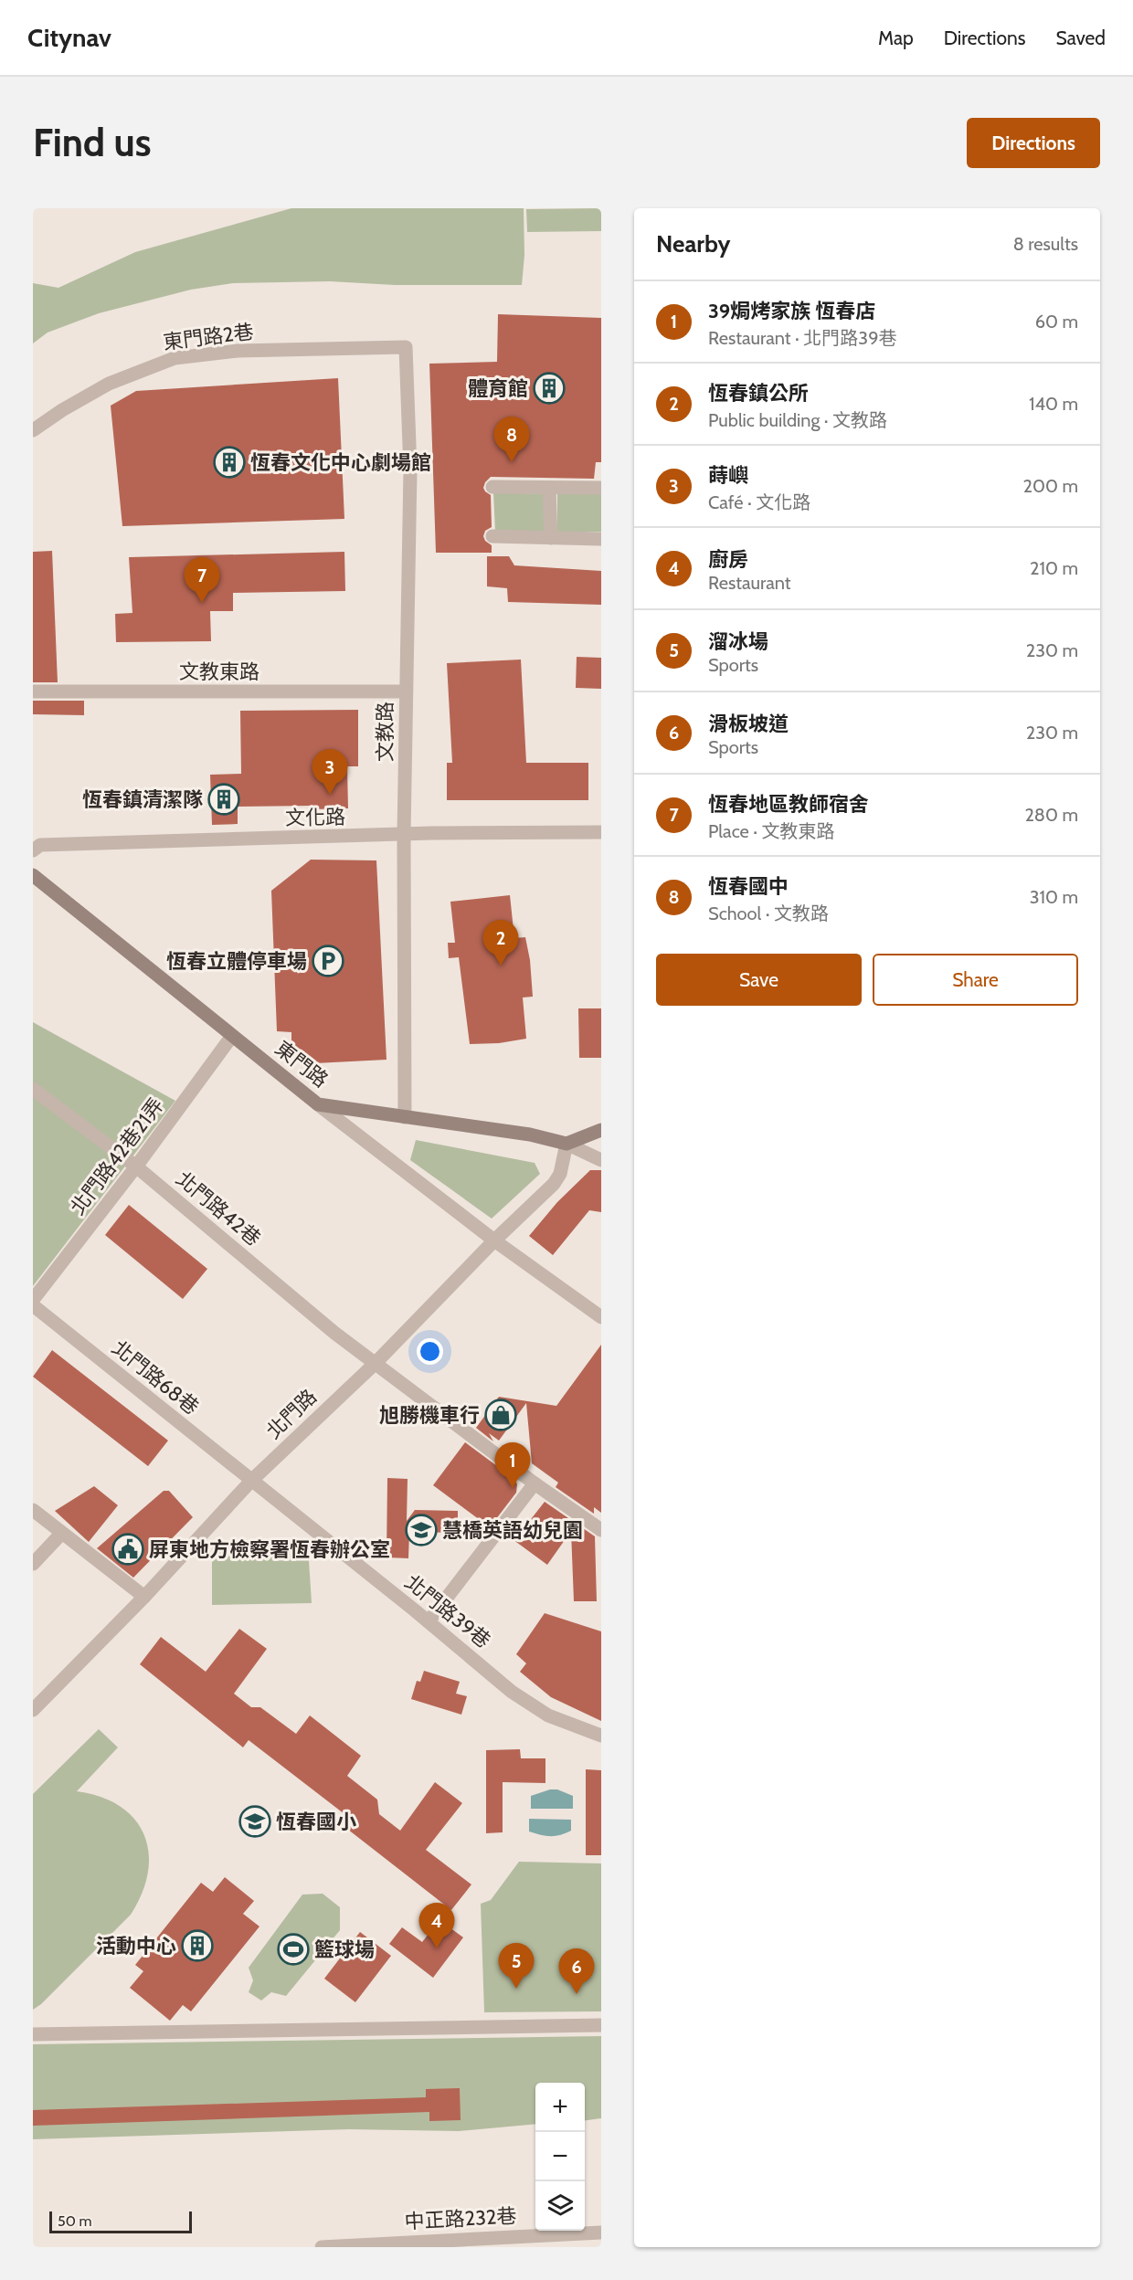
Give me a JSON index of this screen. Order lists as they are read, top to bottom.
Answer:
{
  "streets": {
    "main road": ["東門路"],
    "street": [
      "東門路2巷",
      "文教東路",
      "文教路",
      "文化路",
      "北門路42巷21弄",
      "北門路42巷",
      "北門路68巷",
      "北門路",
      "北門路39巷",
      "中正路232巷"
    ]
  },
  "crossings": [
    ["東門路2巷", "文教路"],
    ["文教東路", "文教路"],
    ["文教路", "文化路"],
    ["文教路", "東門路"],
    ["東門路", "北門路42巷21弄"],
    ["東門路", "北門路"],
    ["北門路42巷21弄", "北門路42巷"],
    ["北門路42巷", "北門路"],
    ["北門路68巷", "北門路"],
    ["北門路68巷", "北門路39巷"],
    ["北門路", "北門路39巷"]
  ],
  "places": {
    "building": [
      "體育館",
      "恆春文化中心劇場館",
      "恆春鎮清潔隊",
      "活動中心"
    ],
    "parking": ["恆春立體停車場"],
    "shop": ["旭勝機車行"],
    "school or university": ["慧橋英語幼兒園", "恆春國小"],
    "public building": ["屏東地方檢察署恆春辦公室"],
    "sports": ["籃球場"]
  },
  "scale_bar": "50 m",
  "page": {
    "header": "Citynav",
    "nav": ["Map", "Directions", "Saved"],
    "buttons": [
      "Directions",
      ["Save", "Share"]
    ],
    "title": "Find us",
    "heading": ["Nearby", "8 results"],
    "list": [
      {
        "mark": "1",
        "name": "39焗烤家族 恆春店",
        "note": "Restaurant · 北門路39巷",
        "value": "60 m"
      },
      {
        "mark": "2",
        "name": "恆春鎮公所",
        "note": "Public building · 文教路",
        "value": "140 m"
      },
      {
        "mark": "3",
        "name": "蒔嶼",
        "note": "Café · 文化路",
        "value": "200 m"
      },
      {
        "mark": "4",
        "name": "廚房",
        "note": "Restaurant",
        "value": "210 m"
      },
      {
        "mark": "5",
        "name": "溜冰場",
        "note": "Sports",
        "value": "230 m"
      },
      {
        "mark": "6",
        "name": "滑板坡道",
        "note": "Sports",
        "value": "230 m"
      },
      {
        "mark": "7",
        "name": "恆春地區教師宿舍",
        "note": "Place · 文教東路",
        "value": "280 m"
      },
      {
        "mark": "8",
        "name": "恆春國中",
        "note": "School · 文教路",
        "value": "310 m"
      }
    ],
    "pins": [
      "8",
      "7",
      "3",
      "2",
      "1",
      "4",
      "5",
      "6"
    ],
    "map_buttons": ["+", "−"],
    "scale": "50 m"
  }
}
